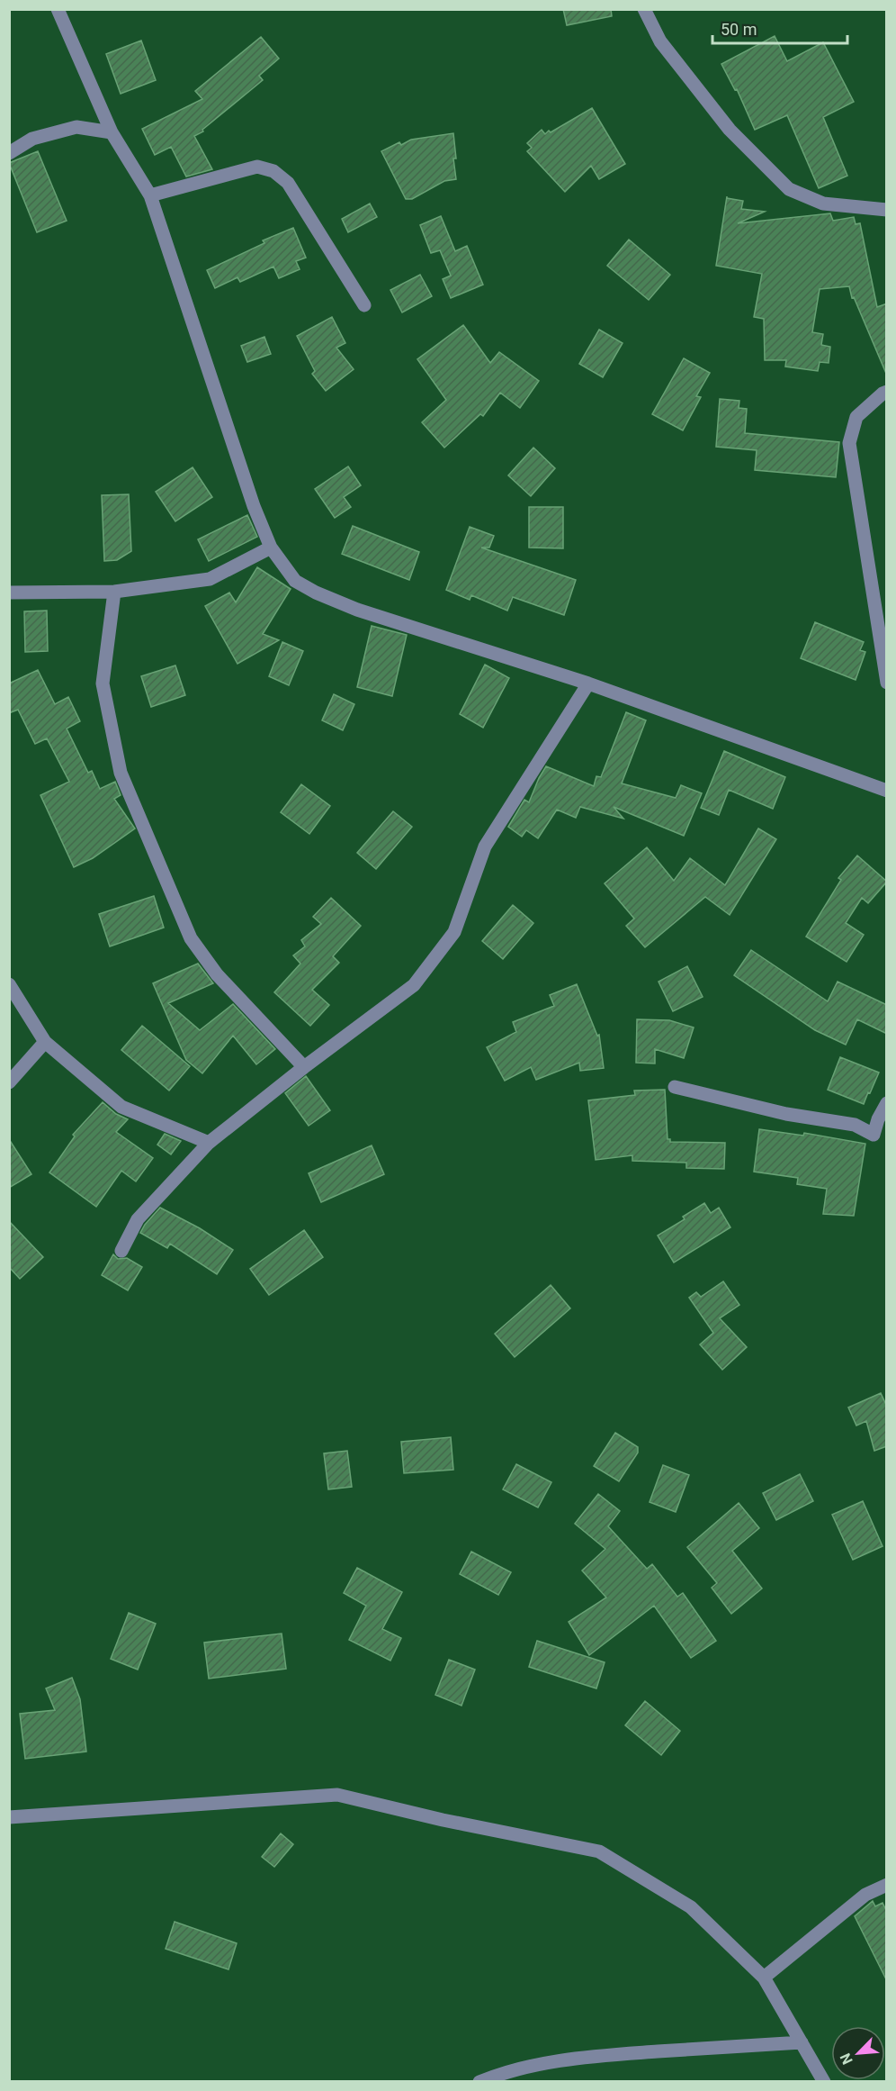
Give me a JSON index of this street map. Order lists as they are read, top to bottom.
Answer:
{
  "scale_bar": "50 m",
  "north": "bottom left"
}
